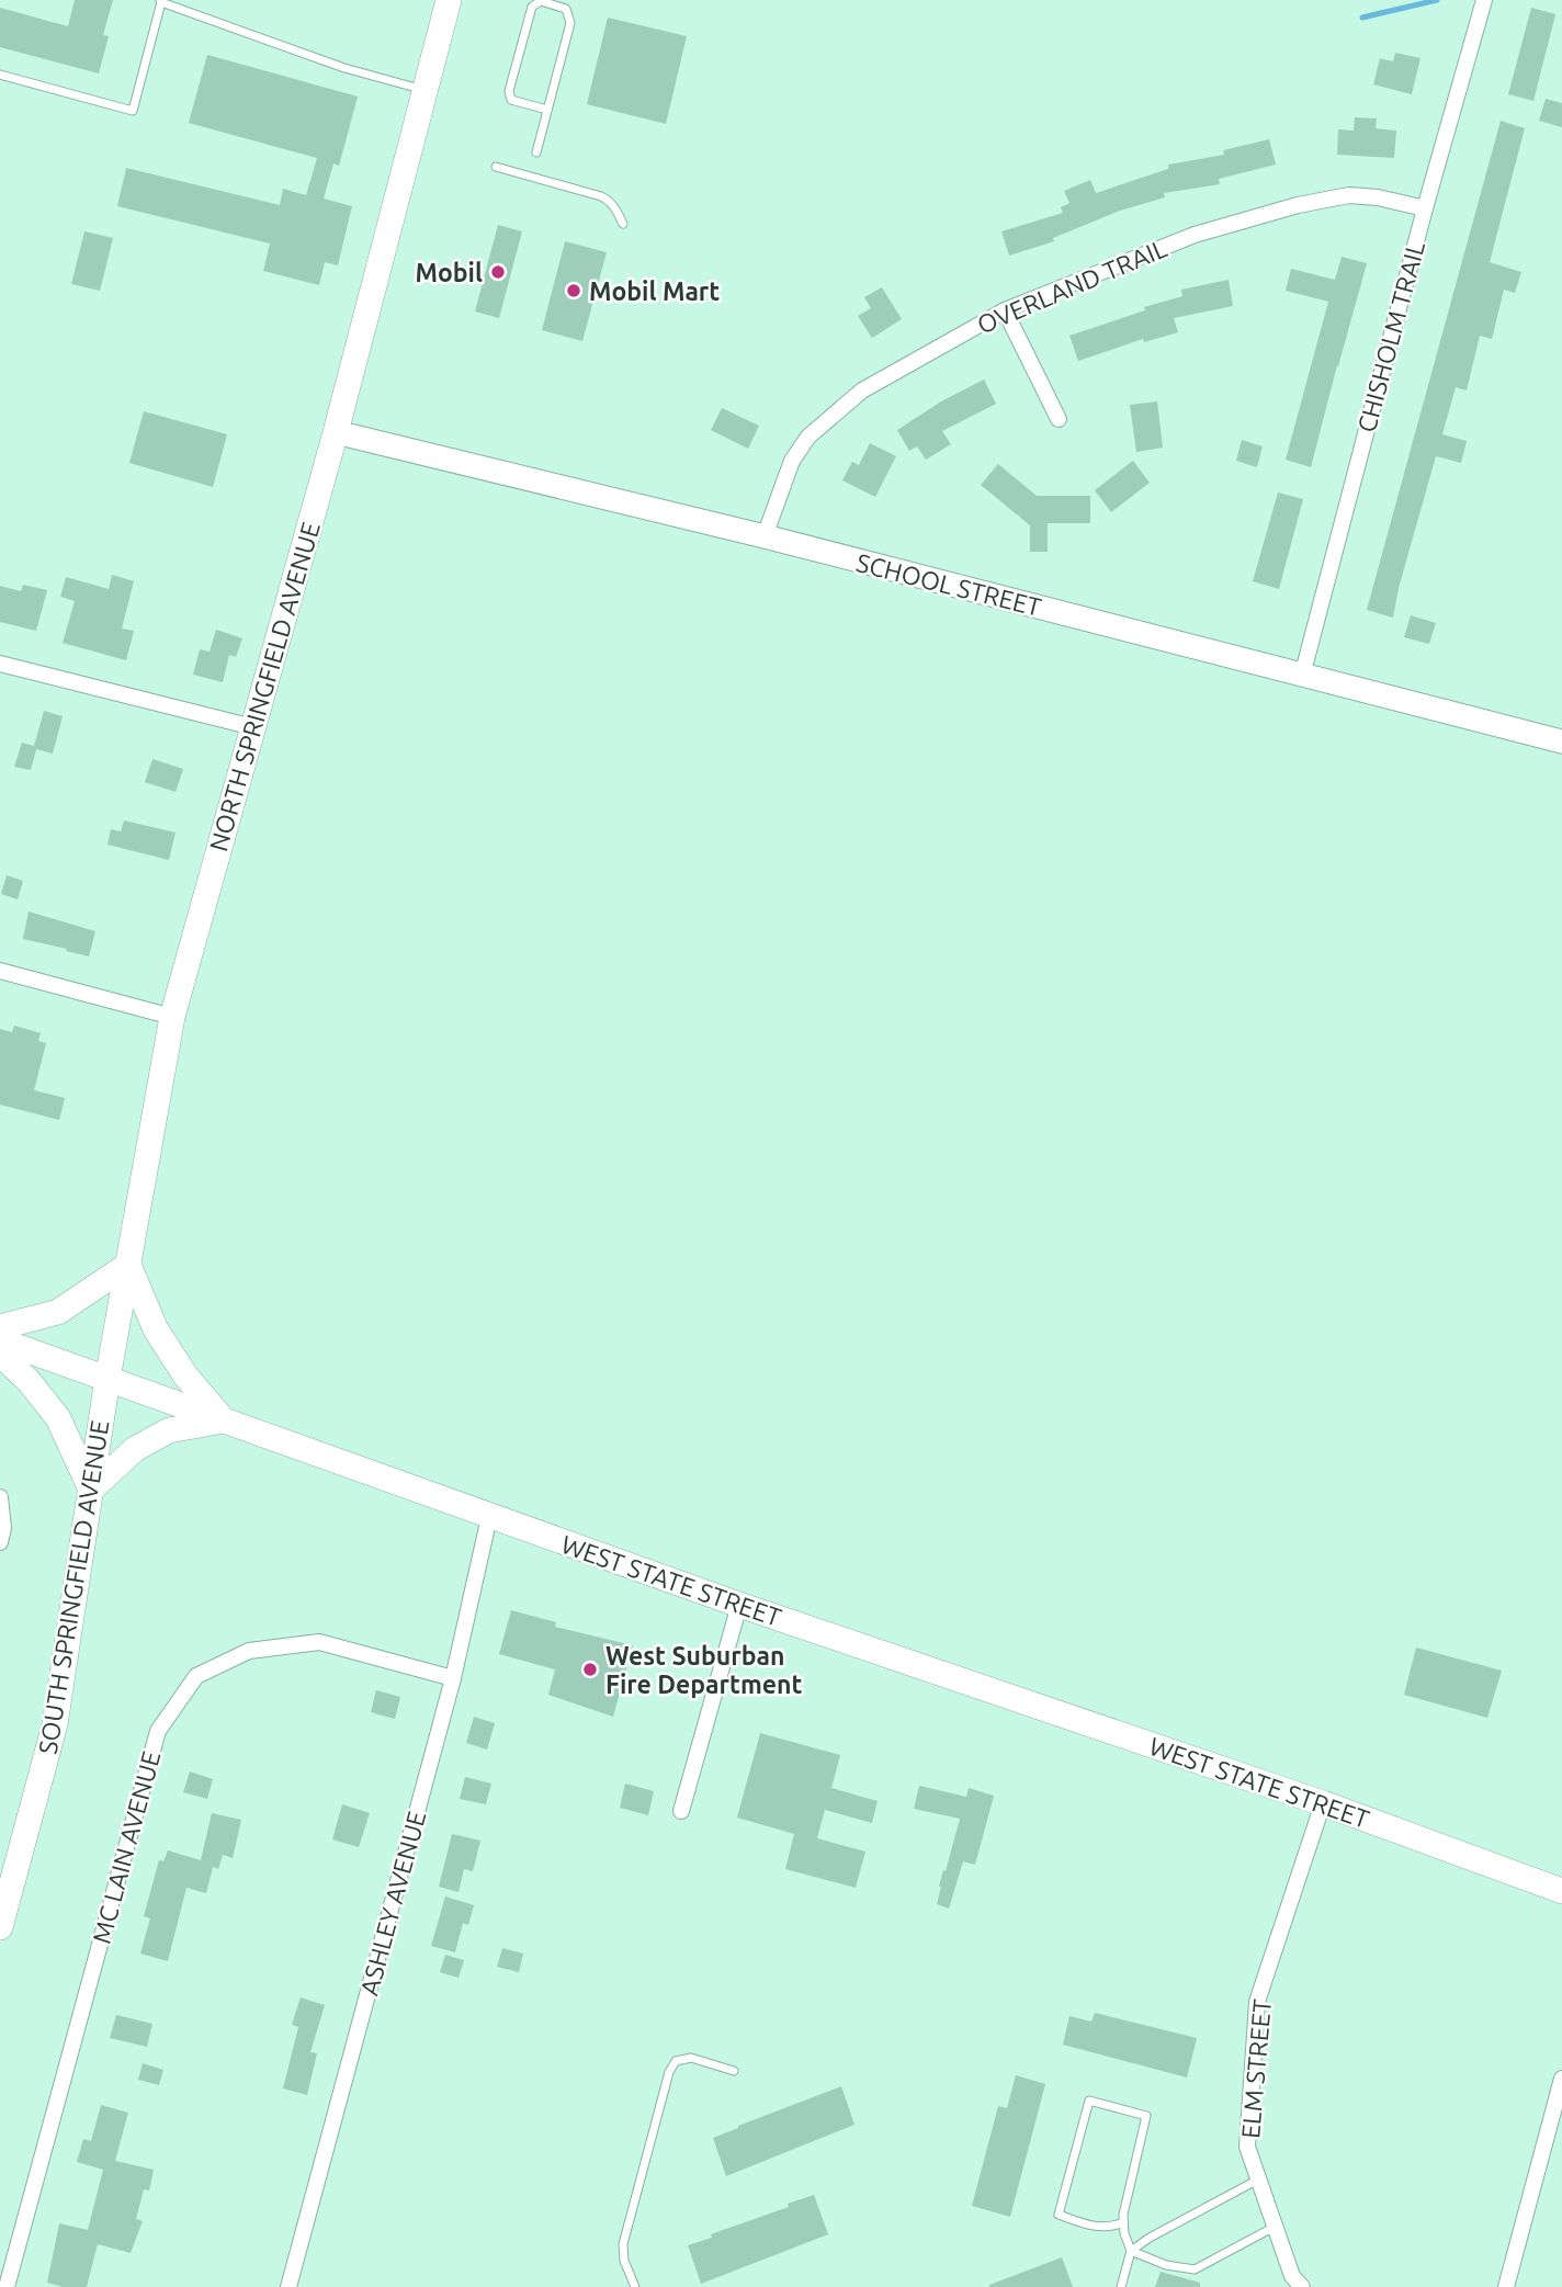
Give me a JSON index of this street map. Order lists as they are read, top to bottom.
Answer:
{
  "streets": {
    "main road": [
      "SCHOOL STREET",
      "NORTH SPRINGFIELD AVENUE",
      "WEST STATE STREET",
      "SOUTH SPRINGFIELD AVENUE"
    ],
    "street": [
      "OVERLAND TRAIL",
      "CHISHOLM TRAIL",
      "MC LAIN AVENUE",
      "ASHLEY AVENUE",
      "ELM STREET"
    ]
  },
  "crossings": [
    ["OVERLAND TRAIL", "CHISHOLM TRAIL"],
    ["OVERLAND TRAIL", "SCHOOL STREET"],
    ["CHISHOLM TRAIL", "SCHOOL STREET"],
    ["SCHOOL STREET", "NORTH SPRINGFIELD AVENUE"],
    ["NORTH SPRINGFIELD AVENUE", "WEST STATE STREET"],
    ["NORTH SPRINGFIELD AVENUE", "SOUTH SPRINGFIELD AVENUE"],
    ["WEST STATE STREET", "SOUTH SPRINGFIELD AVENUE"],
    ["WEST STATE STREET", "ASHLEY AVENUE"],
    ["WEST STATE STREET", "ELM STREET"],
    ["MC LAIN AVENUE", "ASHLEY AVENUE"]
  ],
  "places": ["Mobil", "Mobil Mart", "West Suburban Fire Department"]
}
